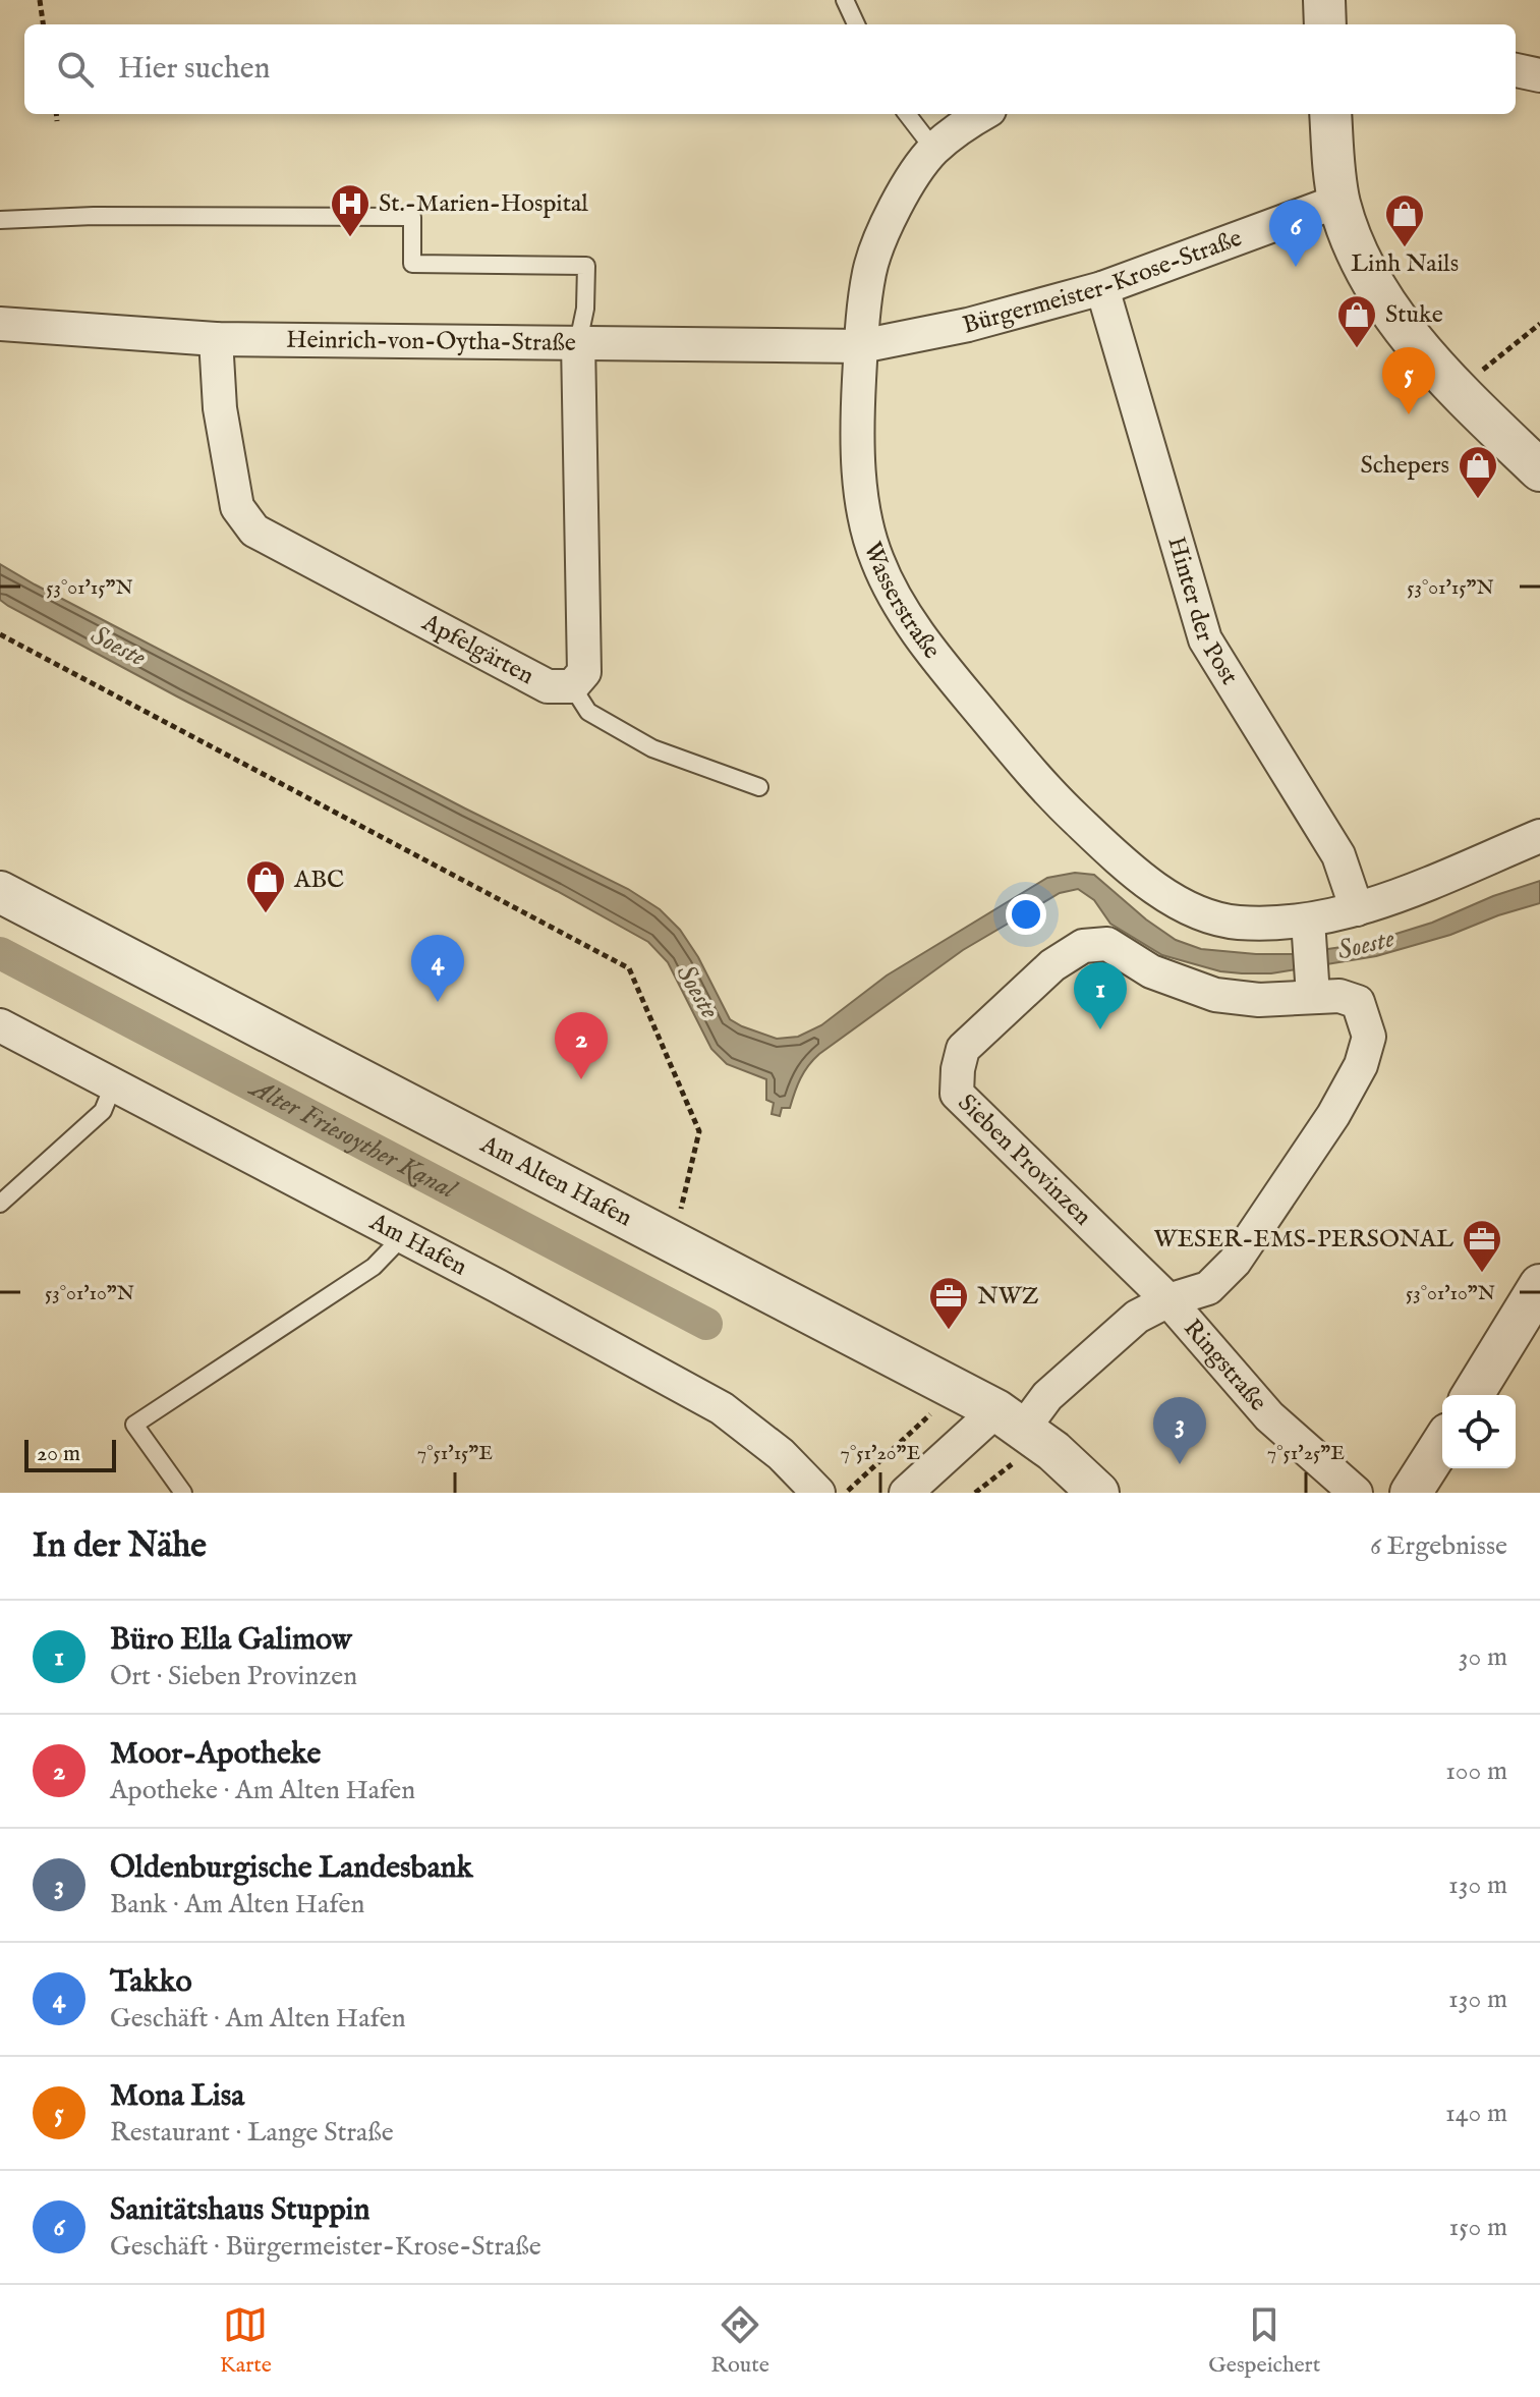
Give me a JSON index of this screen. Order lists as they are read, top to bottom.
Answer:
{
  "streets": {
    "street": [
      "Bürgermeister-Krose-Straße",
      "Heinrich-von-Oytha-Straße",
      "Wasserstraße",
      "Hinter der Post",
      "Apfelgärten",
      "Sieben Provinzen",
      "Am Alten Hafen",
      "Am Hafen",
      "Ringstraße"
    ]
  },
  "crossings": [
    ["Bürgermeister-Krose-Straße", "Heinrich-von-Oytha-Straße"],
    ["Bürgermeister-Krose-Straße", "Wasserstraße"],
    ["Bürgermeister-Krose-Straße", "Hinter der Post"],
    ["Heinrich-von-Oytha-Straße", "Wasserstraße"],
    ["Heinrich-von-Oytha-Straße", "Apfelgärten"],
    ["Wasserstraße", "Hinter der Post"],
    ["Sieben Provinzen", "Am Alten Hafen"],
    ["Sieben Provinzen", "Ringstraße"]
  ],
  "water": ["Soeste", "Alter Friesoyther Kanal"],
  "places": {
    "hospital": ["St.-Marien-Hospital"],
    "shop": [
      "Linh Nails",
      "Stuke",
      "Schepers",
      "ABC"
    ],
    "office": ["WESER-EMS-PERSONAL", "NWZ"]
  },
  "scale_bar": "20 m",
  "page": {
    "search": "Hier suchen",
    "pins": [
      "6",
      "5",
      "4",
      "1",
      "2",
      "3"
    ],
    "scale": "20 m",
    "heading": ["In der Nähe", "6 Ergebnisse"],
    "list": [
      {
        "mark": "1",
        "name": "Büro Ella Galimow",
        "note": "Ort · Sieben Provinzen",
        "value": "30 m"
      },
      {
        "mark": "2",
        "name": "Moor-Apotheke",
        "note": "Apotheke · Am Alten Hafen",
        "value": "100 m"
      },
      {
        "mark": "3",
        "name": "Oldenburgische Landesbank",
        "note": "Bank · Am Alten Hafen",
        "value": "130 m"
      },
      {
        "mark": "4",
        "name": "Takko",
        "note": "Geschäft · Am Alten Hafen",
        "value": "130 m"
      },
      {
        "mark": "5",
        "name": "Mona Lisa",
        "note": "Restaurant · Lange Straße",
        "value": "140 m"
      },
      {
        "mark": "6",
        "name": "Sanitätshaus Stuppin",
        "note": "Geschäft · Bürgermeister-Krose-Straße",
        "value": "150 m"
      }
    ],
    "nav": ["Karte", "Route", "Gespeichert"]
  },
  "coordinates": [
    "53°01'15\"N",
    "53°01'10\"N",
    "7°51'15\"E",
    "7°51'20\"E",
    "7°51'25\"E"
  ]
}
